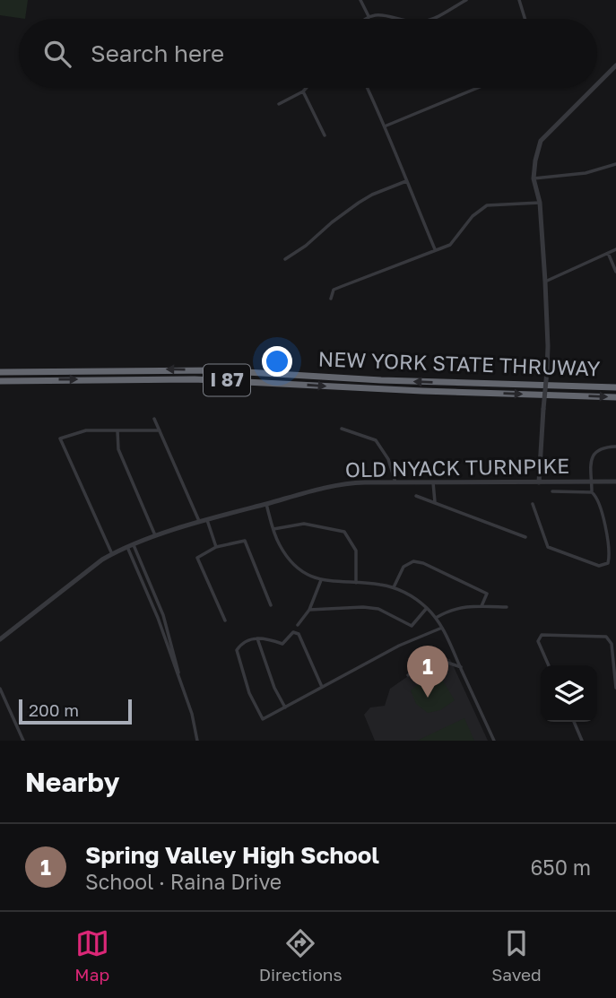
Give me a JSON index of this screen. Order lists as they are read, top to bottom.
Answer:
{
  "streets": {
    "highway": ["NEW YORK STATE THRUWAY", "I 87"],
    "street": ["OLD NYACK TURNPIKE"]
  },
  "scale_bar": "200 m",
  "page": {
    "search": "Search here",
    "pins": "1",
    "scale": "200 m",
    "heading": "Nearby",
    "list": [
      {
        "mark": "1",
        "name": "Spring Valley High School",
        "note": "School · Raina Drive",
        "value": "650 m"
      }
    ],
    "nav": ["Map", "Directions", "Saved"]
  }
}
